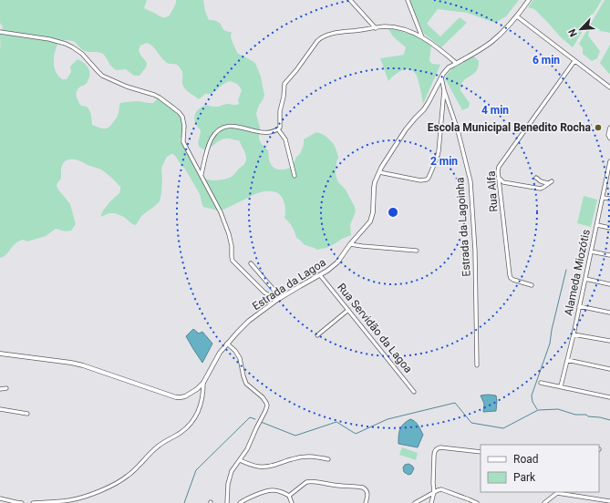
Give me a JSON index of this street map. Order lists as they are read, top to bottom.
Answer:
{
  "streets": {
    "street": [
      "Rua Alfa",
      "Estrada da Lagoinha",
      "Alameda Miozótis",
      "Estrada da Lagoa",
      "Rua Servidão da Lagoa"
    ]
  },
  "crossings": [
    ["Estrada da Lagoa", "Rua Servidão da Lagoa"]
  ],
  "places": ["Escola Municipal Benedito Rocha"],
  "legend": ["Road", "Park"],
  "north": "bottom left",
  "rings": ["6 min", "4 min", "2 min"]
}
